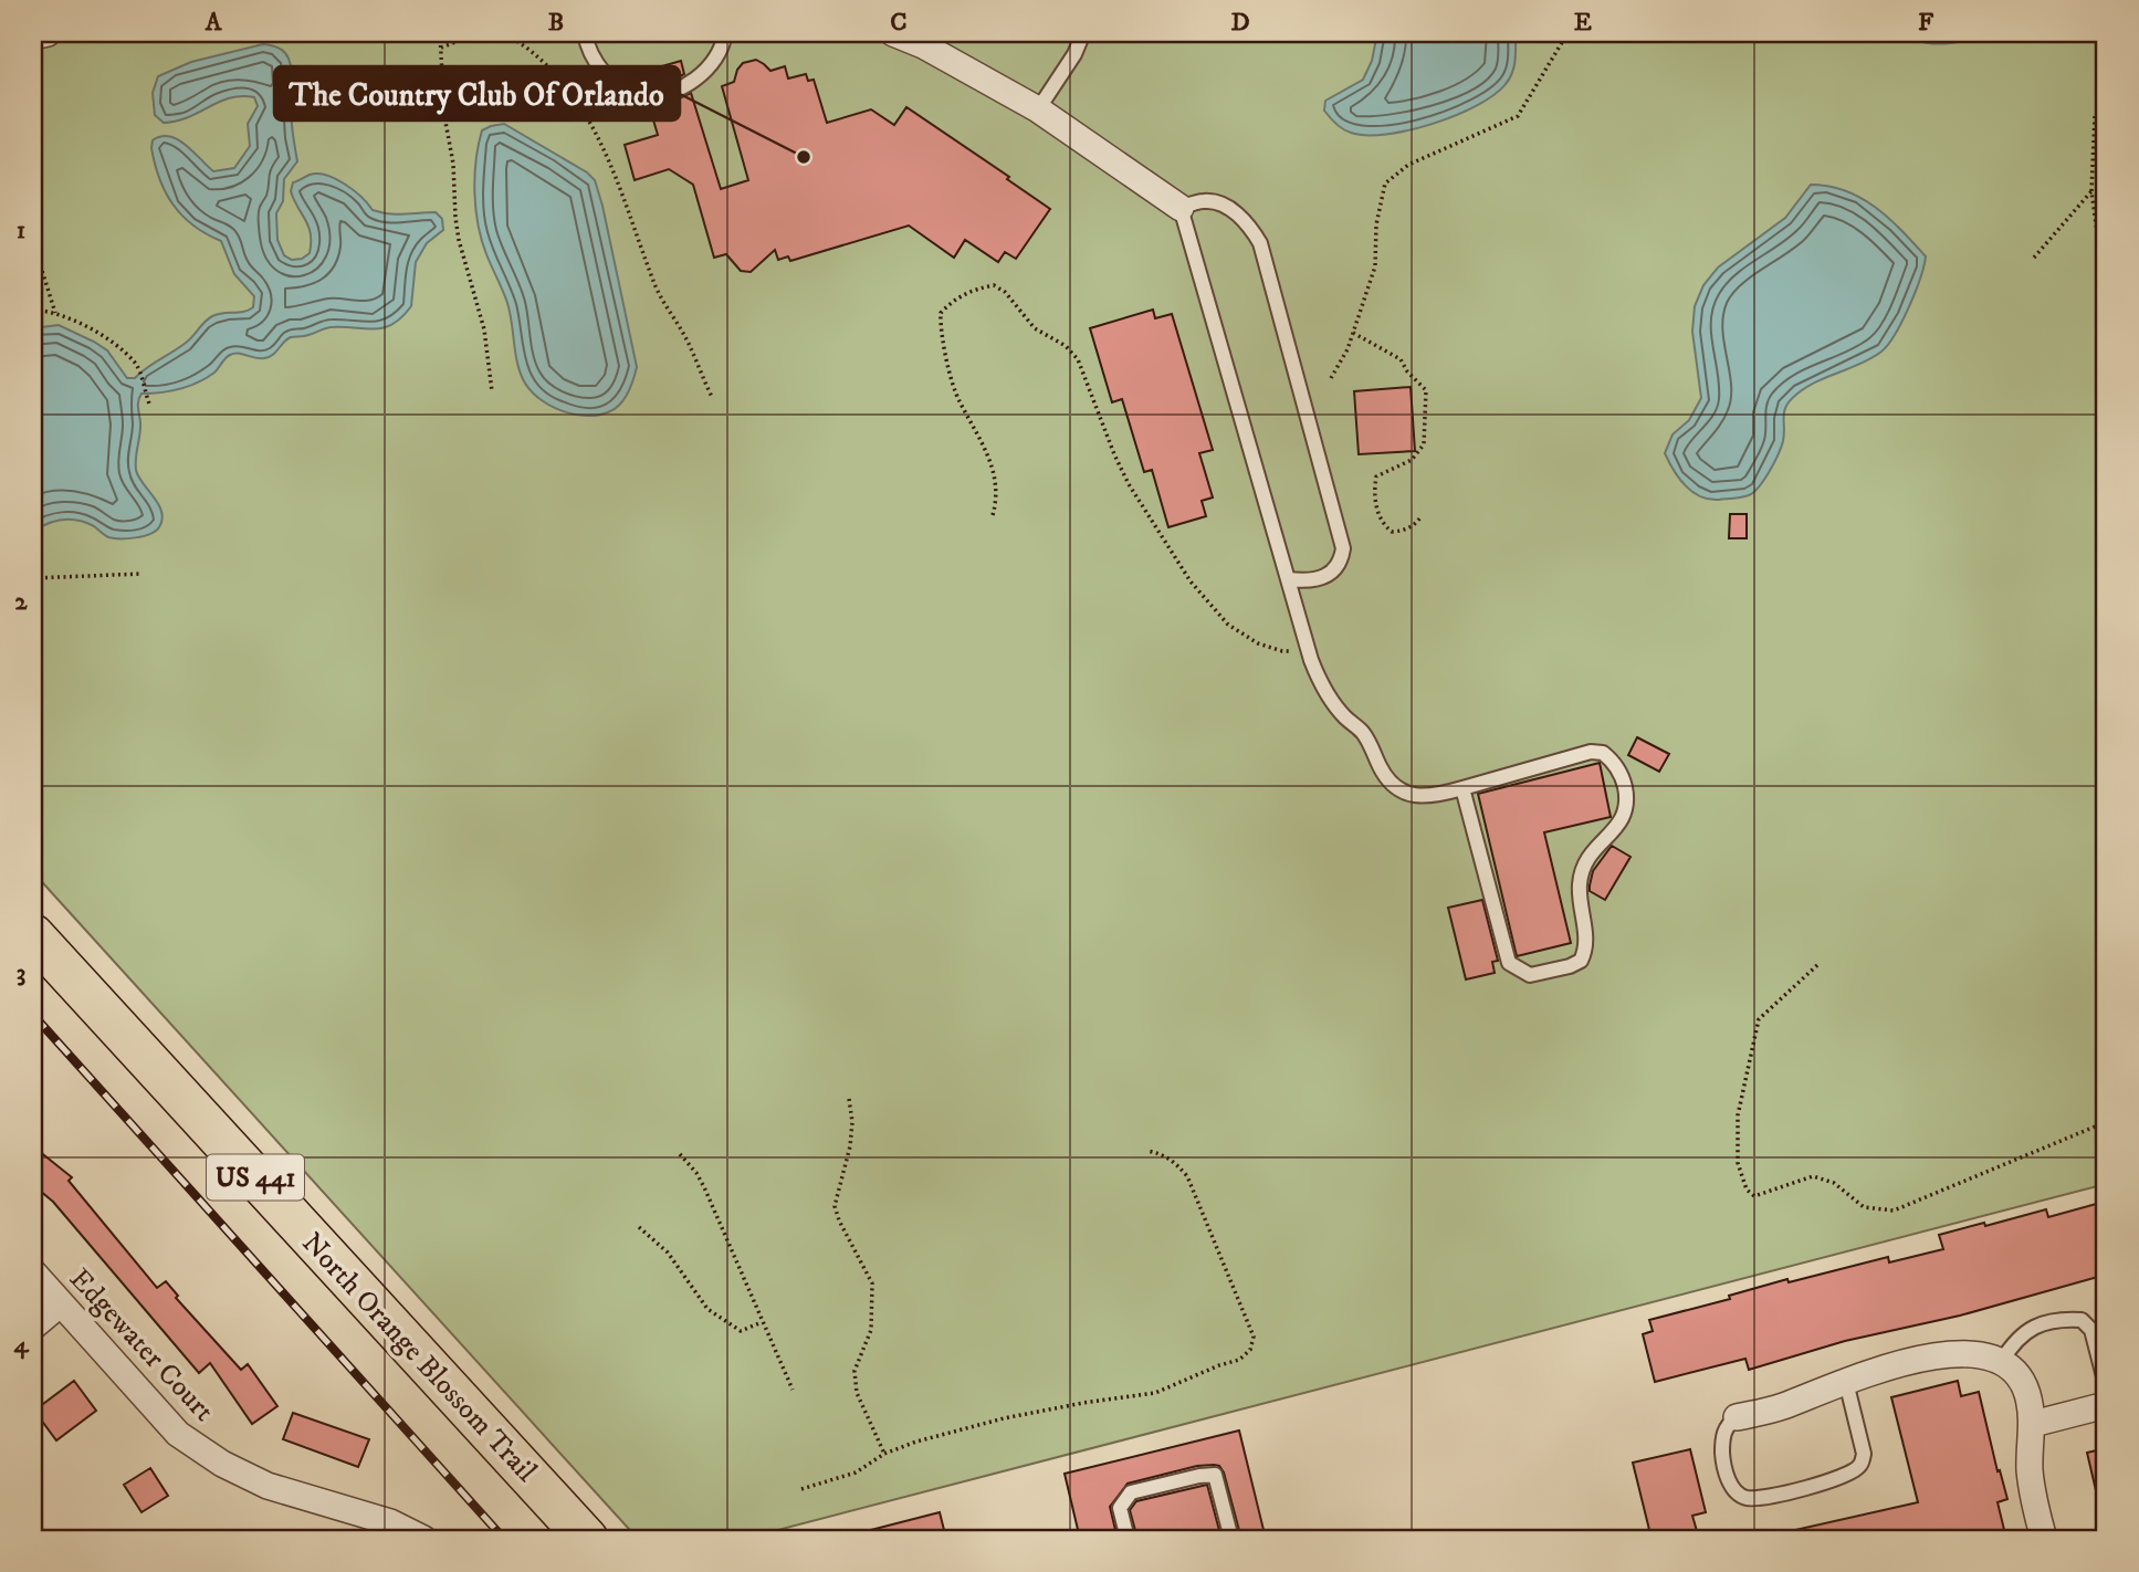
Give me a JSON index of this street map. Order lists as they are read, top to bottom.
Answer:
{
  "streets": {
    "main road": ["US 441", "North Orange Blossom Trail"],
    "street": ["Edgewater Court"]
  },
  "places": ["The Country Club Of Orlando"],
  "grid": {
    "columns": [
      "A",
      "B",
      "C",
      "D",
      "E",
      "F"
    ],
    "rows": [
      "1",
      "2",
      "3",
      "4"
    ]
  }
}
